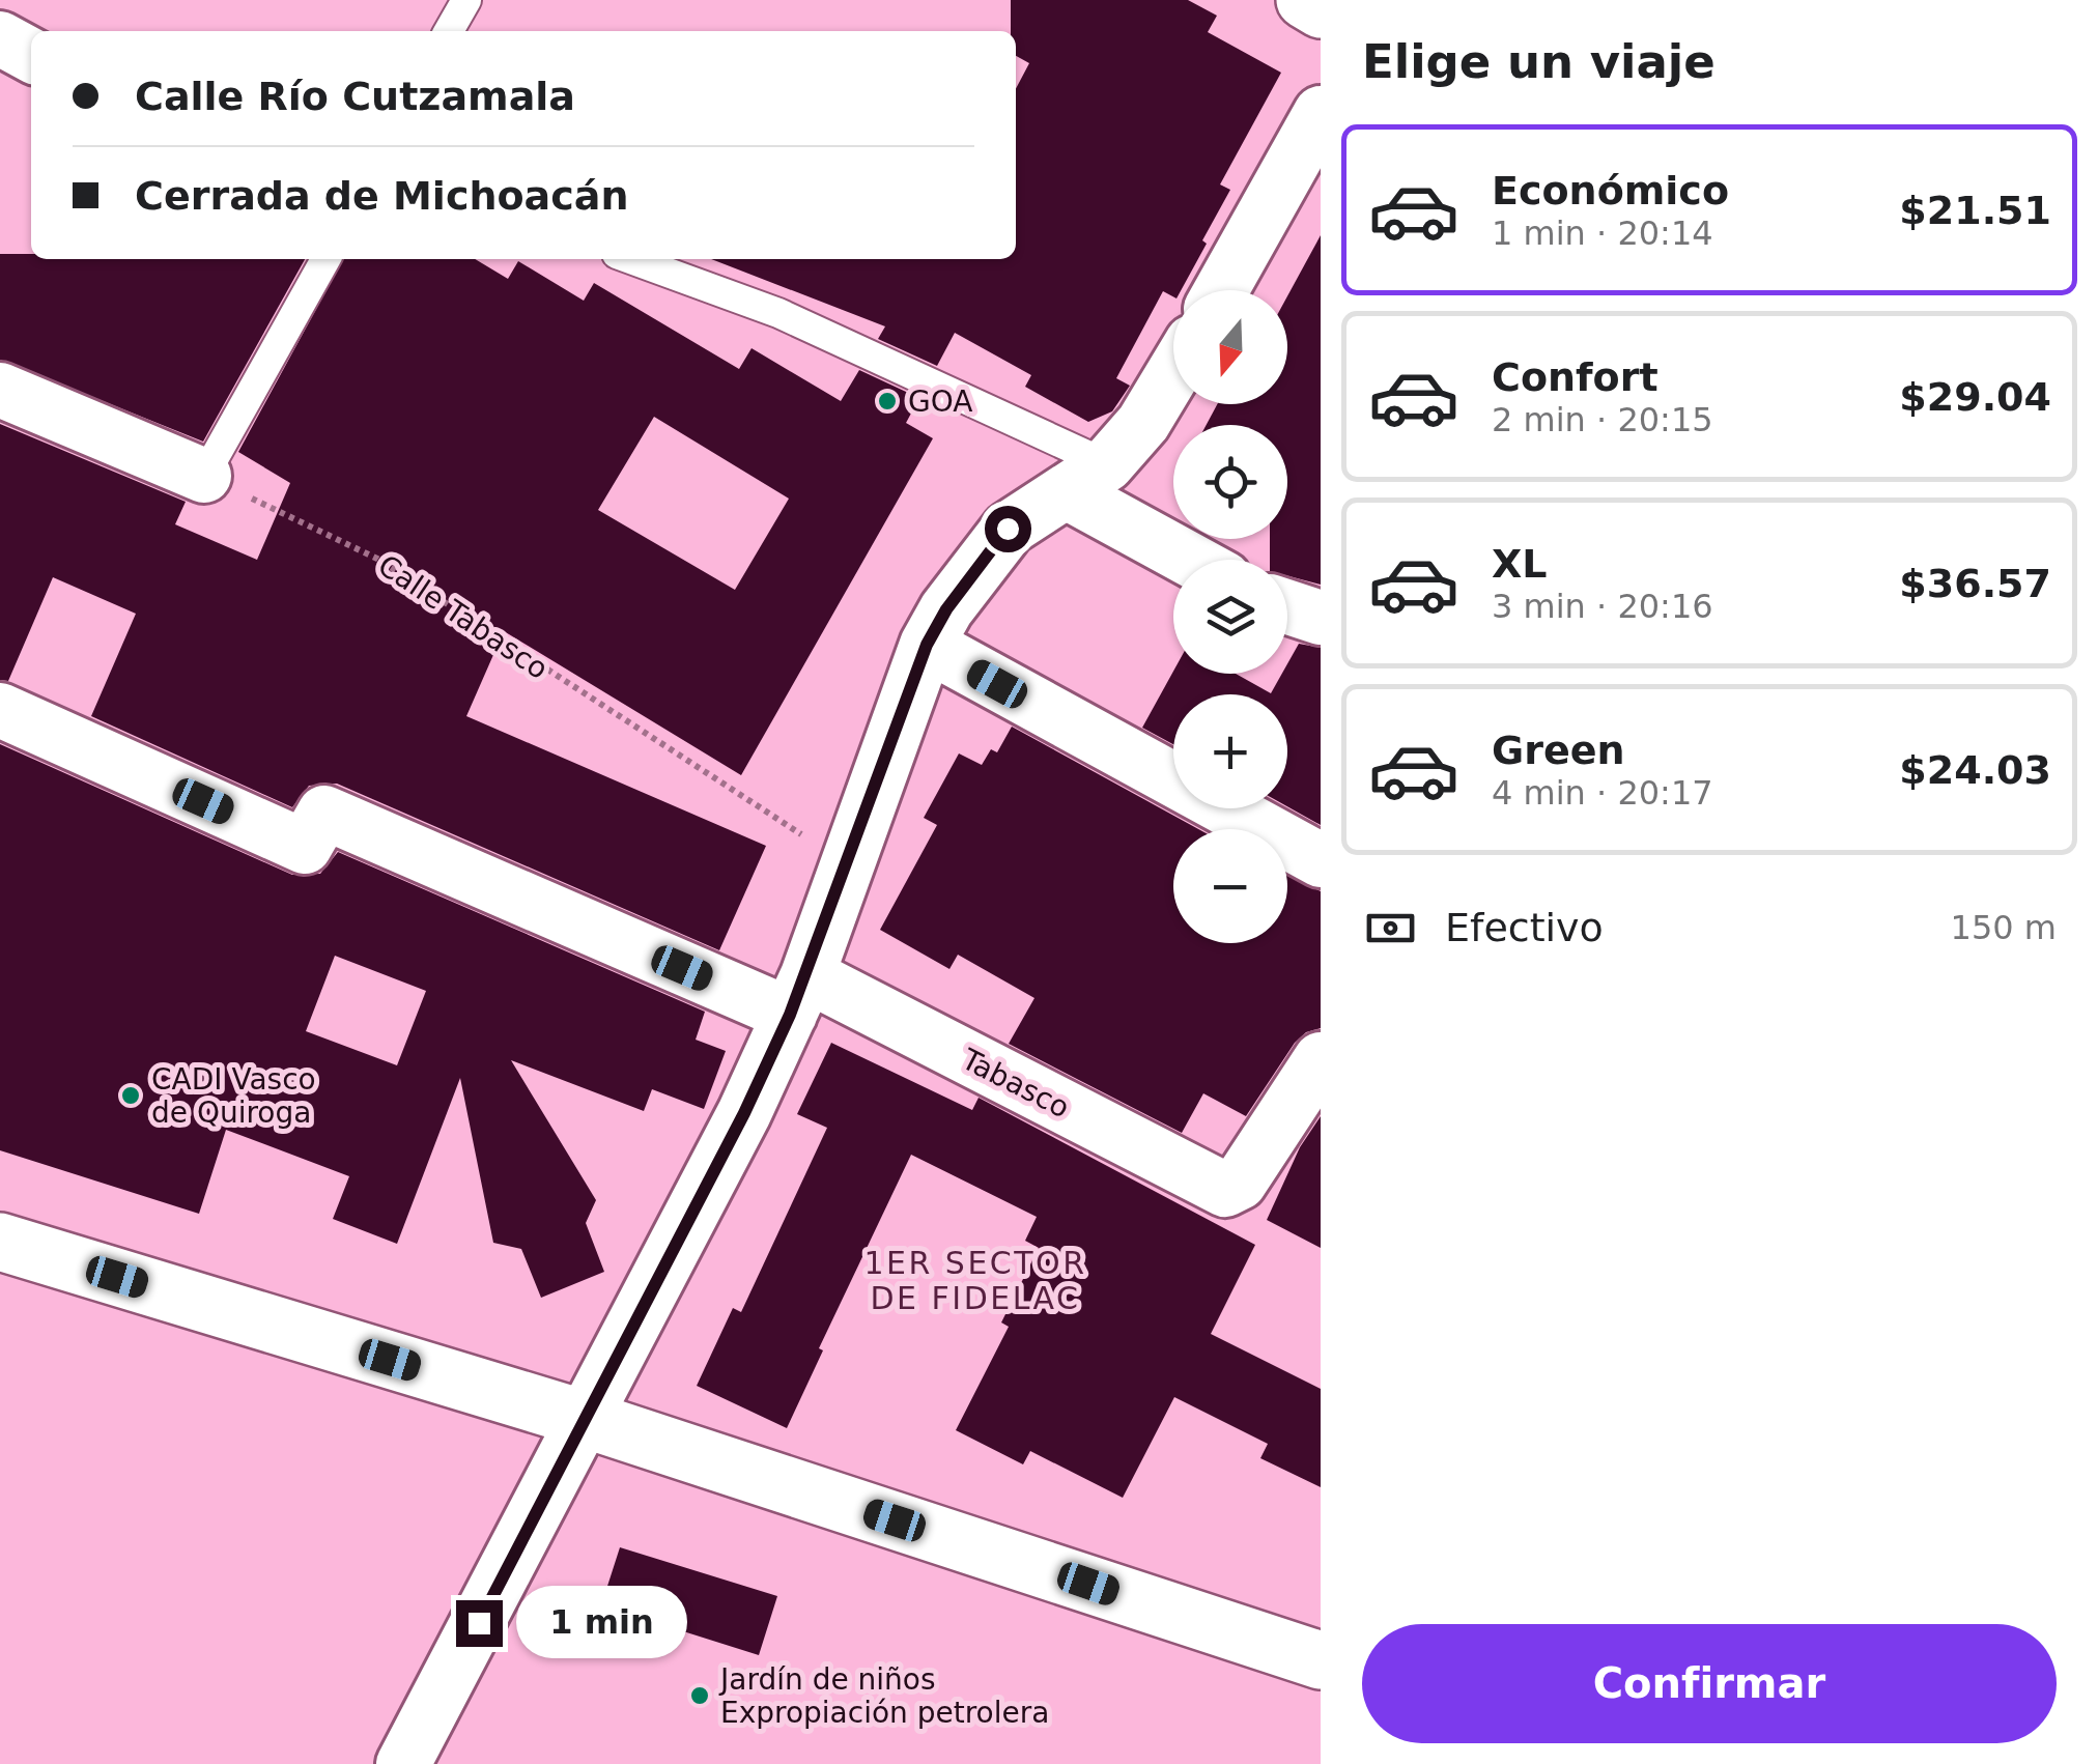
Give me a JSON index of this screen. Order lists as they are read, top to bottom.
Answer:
{
  "streets": {
    "street": ["Tabasco"],
    "path": ["Calle Tabasco"]
  },
  "districts": ["1ER SECTOR DE FIDELAC"],
  "places": ["GOA", "CADI Vasco de Quiroga", "Jardín de niños Expropiación petrolera"],
  "north": "bottom",
  "page": {
    "heading": "Elige un viaje",
    "banner": ["Calle Río Cutzamala", "Cerrada de Michoacán"],
    "list": [
      {
        "name": "Económico",
        "note": "1 min · 20:14",
        "value": "$21.51"
      },
      {
        "name": "Confort",
        "note": "2 min · 20:15",
        "value": "$29.04"
      },
      {
        "name": "XL",
        "note": "3 min · 20:16",
        "value": "$36.57"
      },
      {
        "name": "Green",
        "note": "4 min · 20:17",
        "value": "$24.03"
      }
    ],
    "map_buttons": ["+", "−"],
    "pay": ["Efectivo", "150 m"],
    "bubble": "1 min",
    "buttons": "Confirmar"
  }
}
